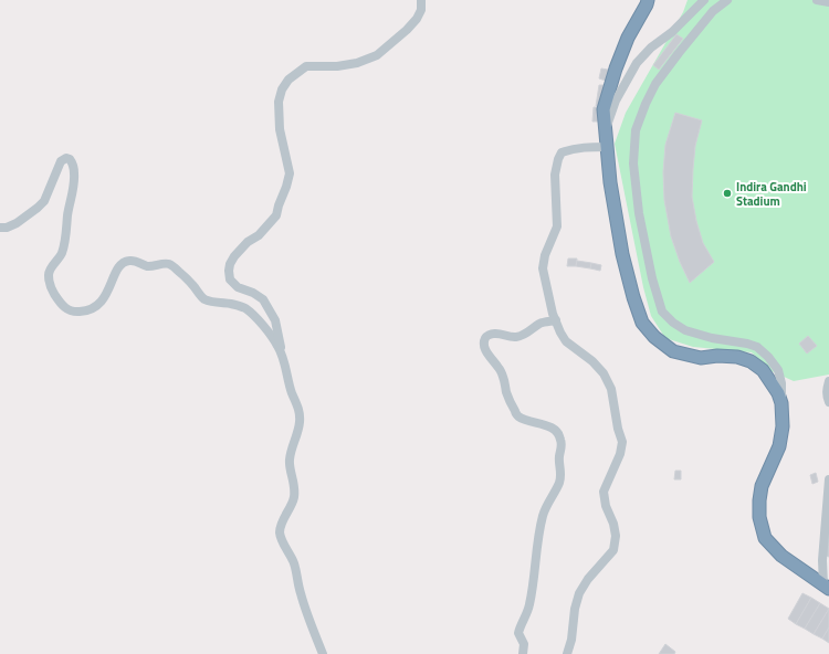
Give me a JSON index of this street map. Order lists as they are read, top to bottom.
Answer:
{
  "places": ["Indira Gandhi Stadium"]
}
